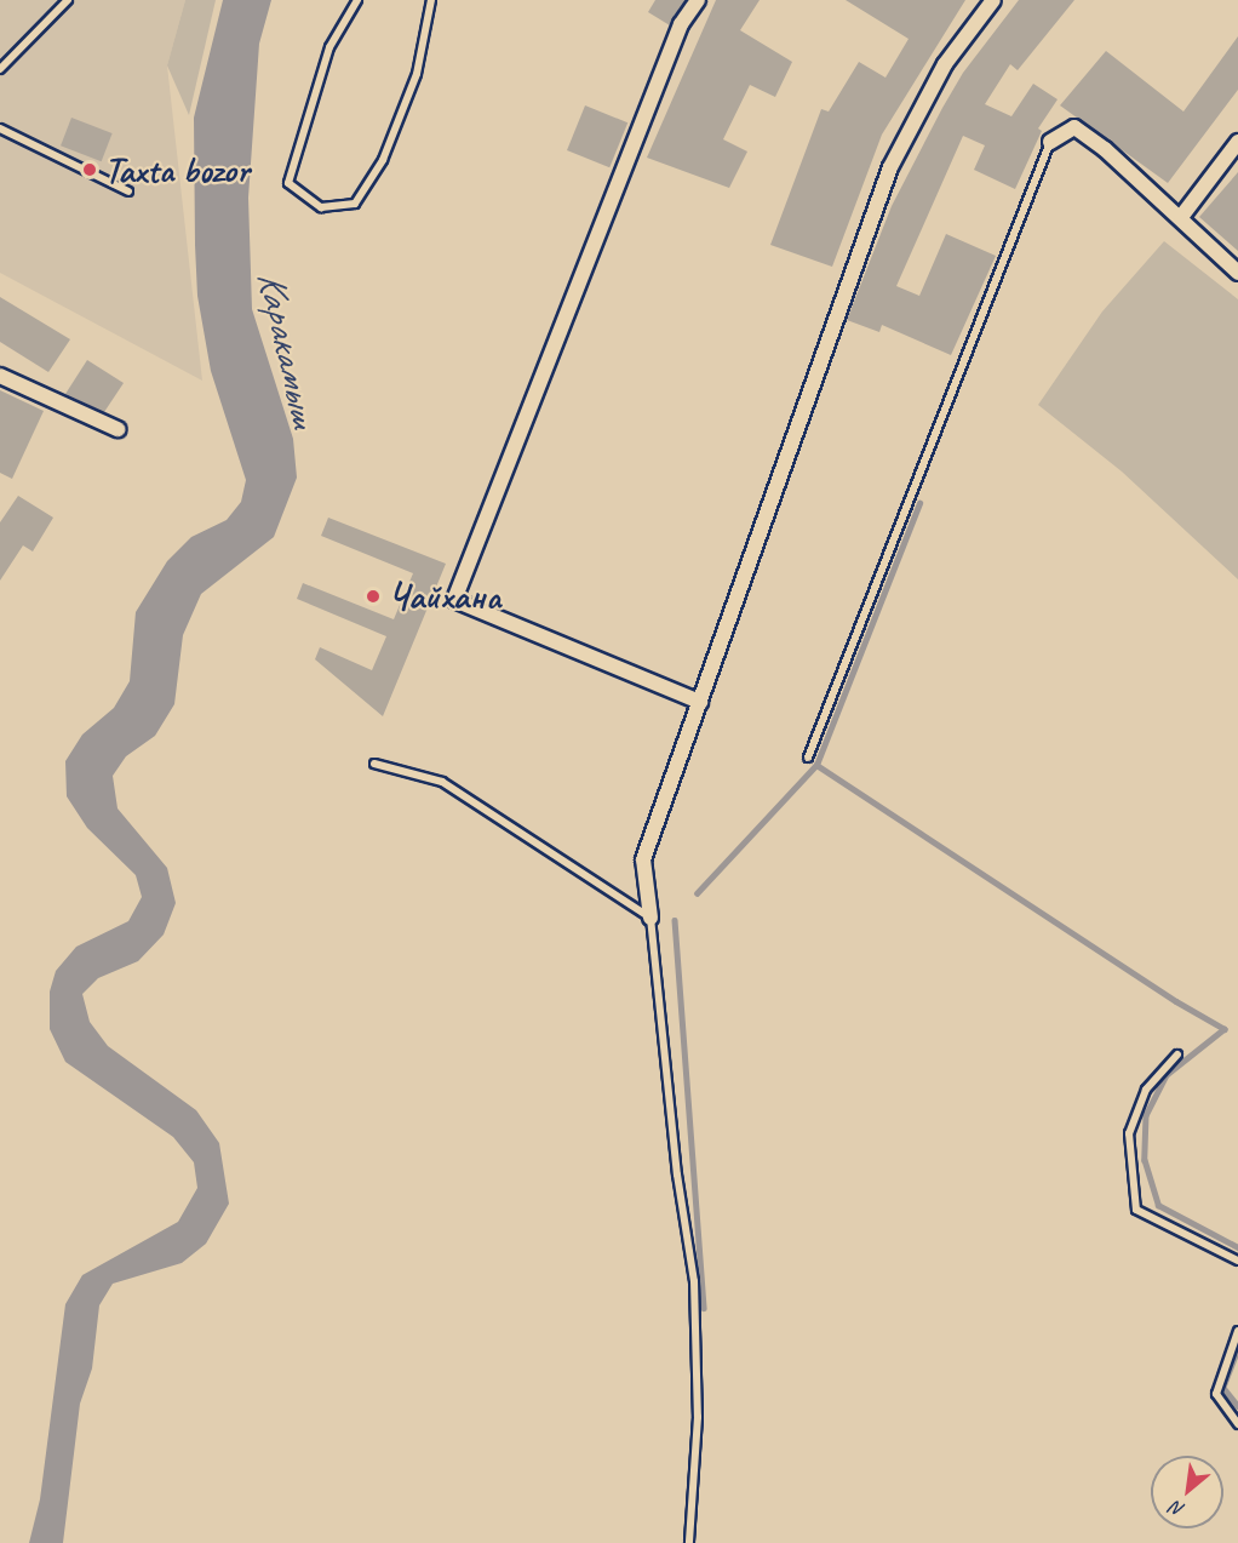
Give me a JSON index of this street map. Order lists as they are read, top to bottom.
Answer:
{
  "water": ["Каракамыш"],
  "places": ["Taxta bozor", "Чайхана"],
  "north": "bottom left"
}
